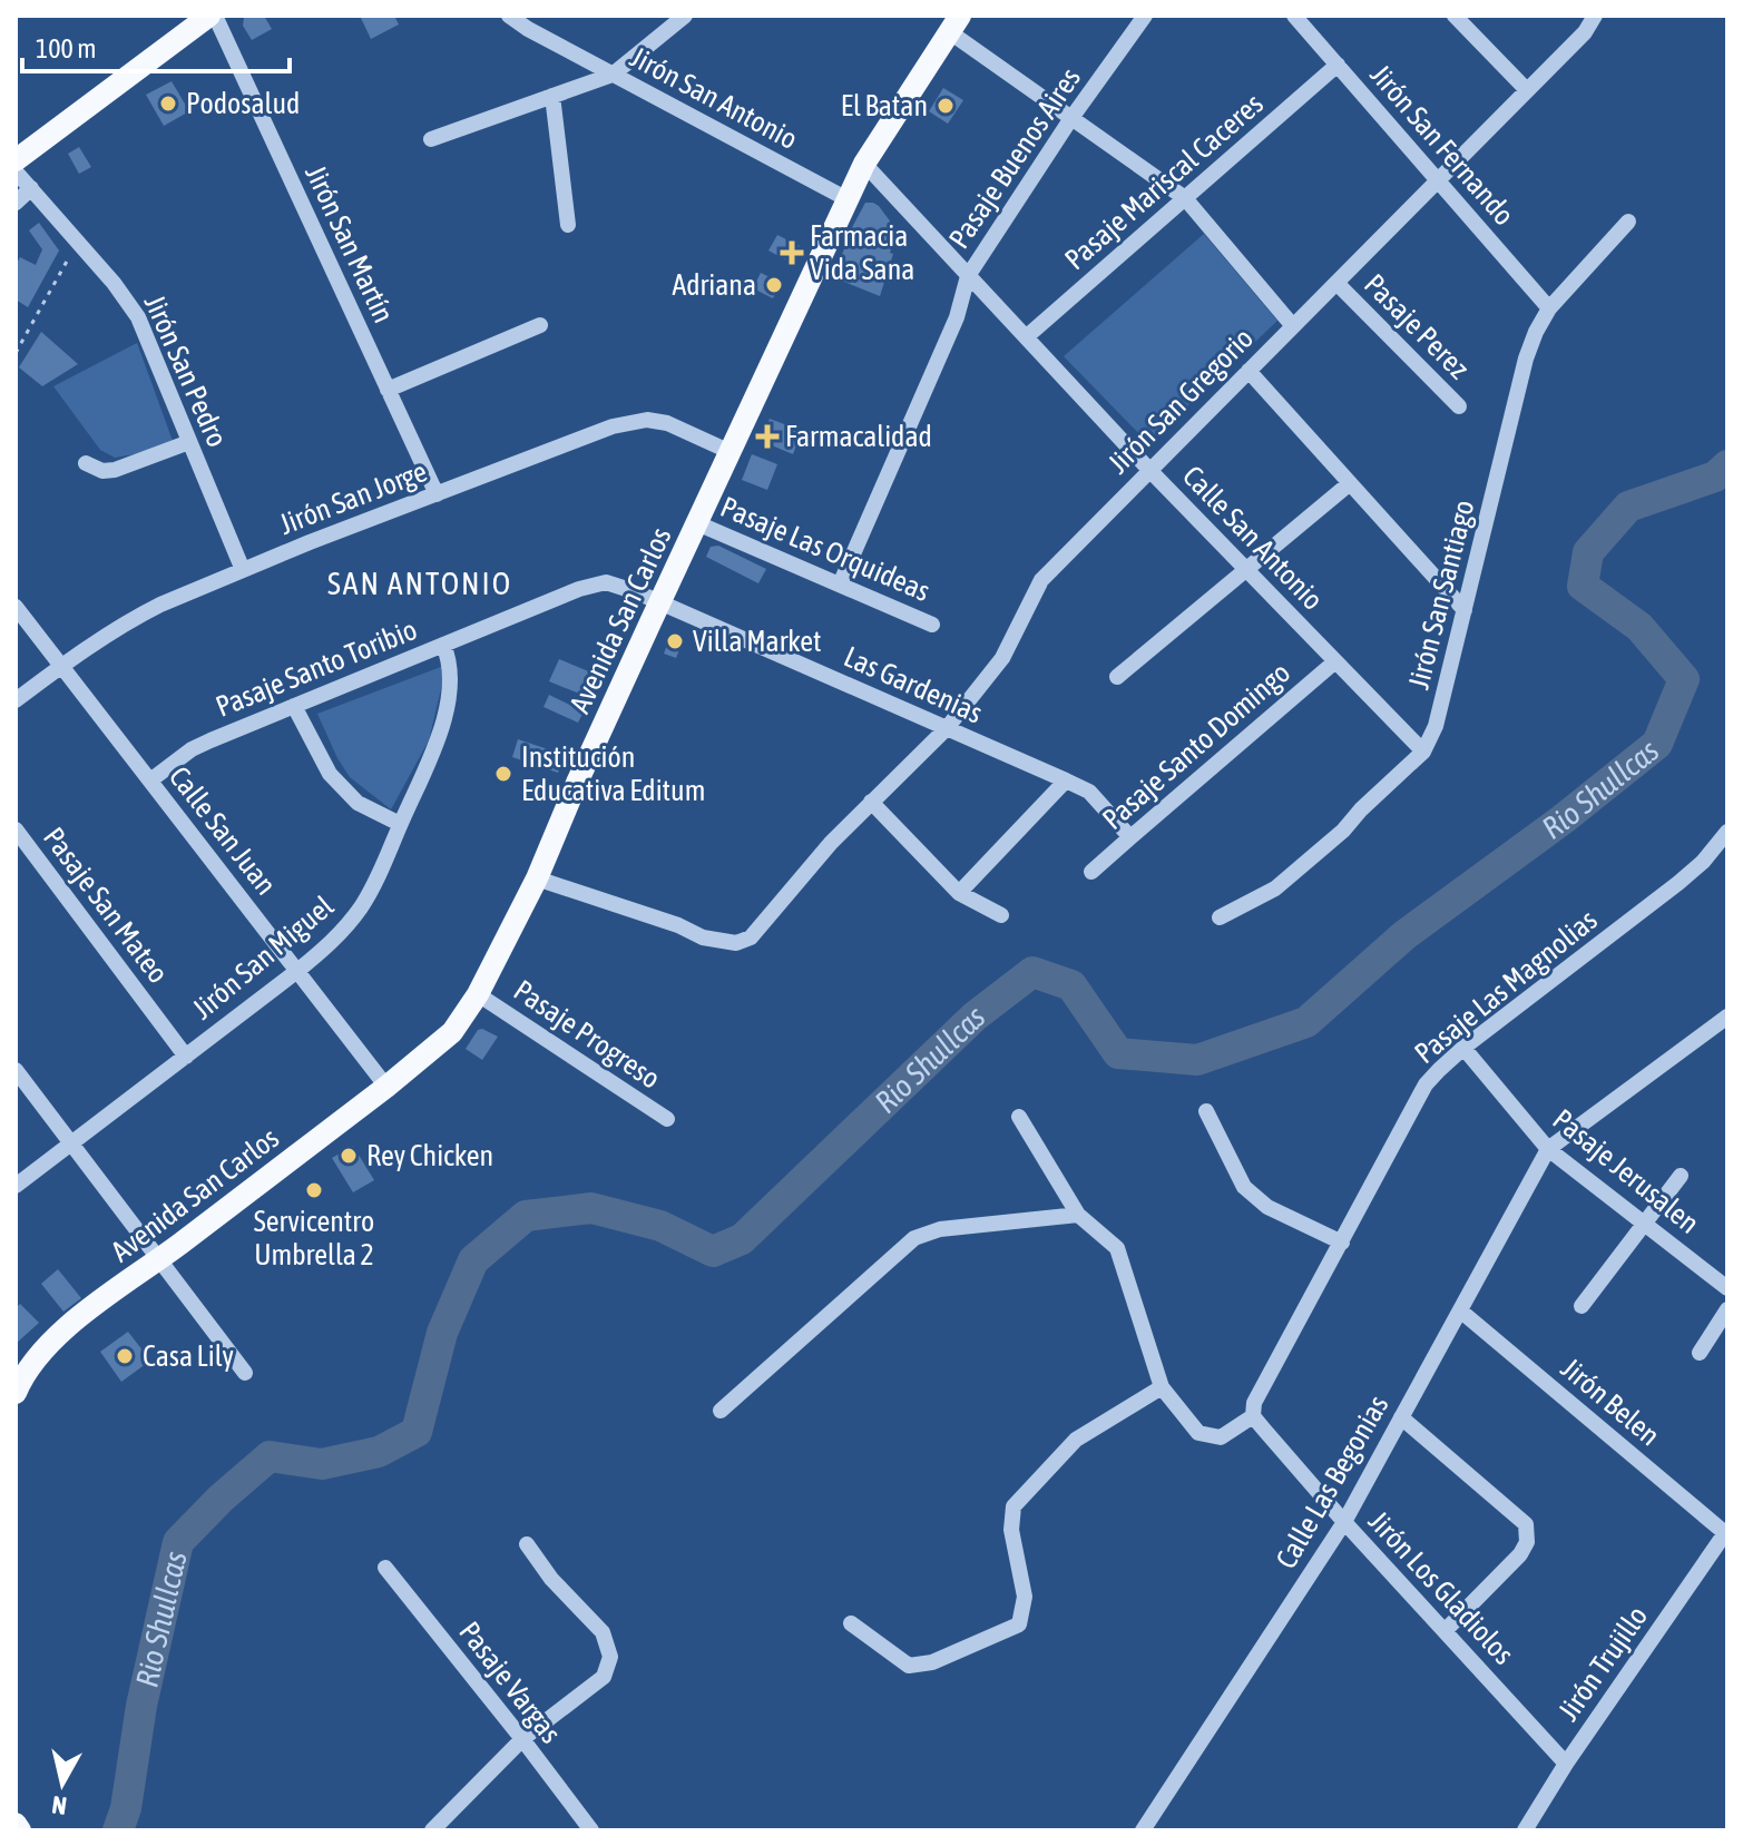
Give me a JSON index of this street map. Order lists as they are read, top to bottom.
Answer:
{
  "streets": {
    "main road": ["Avenida San Carlos"],
    "street": [
      "Jirón San Antonio",
      "Jirón San Fernando",
      "Pasaje Buenos Aires",
      "Pasaje Mariscal Caceres",
      "Jirón San Martín",
      "Pasaje Perez",
      "Jirón San Pedro",
      "Jirón San Gregorio",
      "Jirón San Jorge",
      "Calle San Antonio",
      "Pasaje Las Orquideas",
      "Jirón San Santiago",
      "Pasaje Santo Toribio",
      "Las Gardenias",
      "Pasaje Santo Domingo",
      "Calle San Juan",
      "Pasaje San Mateo",
      "Jirón San Miguel",
      "Pasaje Las Magnolias",
      "Pasaje Progreso",
      "Pasaje Jerusalen",
      "Jirón Belen",
      "Calle Las Begonias",
      "Jirón Los Gladiolos",
      "Jirón Trujillo",
      "Pasaje Vargas"
    ]
  },
  "crossings": [
    ["Jirón San Antonio", "Avenida San Carlos"],
    ["Jirón San Fernando", "Pasaje Mariscal Caceres"],
    ["Jirón San Fernando", "Jirón San Gregorio"],
    ["Jirón San Fernando", "Jirón San Santiago"],
    ["Pasaje Buenos Aires", "Calle San Antonio"],
    ["Pasaje Buenos Aires", "Pasaje Las Orquideas"],
    ["Pasaje Mariscal Caceres", "Calle San Antonio"],
    ["Jirón San Martín", "Jirón San Jorge"],
    ["Pasaje Perez", "Jirón San Gregorio"],
    ["Jirón San Pedro", "Jirón San Jorge"],
    ["Jirón San Gregorio", "Calle San Antonio"],
    ["Jirón San Gregorio", "Avenida San Carlos"],
    ["Jirón San Gregorio", "Las Gardenias"],
    ["Jirón San Jorge", "Avenida San Carlos"],
    ["Jirón San Jorge", "Calle San Juan"],
    ["Calle San Antonio", "Jirón San Santiago"],
    ["Calle San Antonio", "Avenida San Carlos"],
    ["Calle San Antonio", "Pasaje Santo Domingo"],
    ["Pasaje Las Orquideas", "Avenida San Carlos"],
    ["Avenida San Carlos", "Pasaje Santo Toribio"],
    ["Avenida San Carlos", "Las Gardenias"],
    ["Avenida San Carlos", "Calle San Juan"],
    ["Avenida San Carlos", "Pasaje Progreso"],
    ["Pasaje Santo Toribio", "Las Gardenias"],
    ["Pasaje Santo Toribio", "Calle San Juan"],
    ["Pasaje Santo Toribio", "Jirón San Miguel"],
    ["Las Gardenias", "Pasaje Santo Domingo"],
    ["Calle San Juan", "Jirón San Miguel"],
    ["Pasaje San Mateo", "Jirón San Miguel"],
    ["Pasaje Las Magnolias", "Pasaje Jerusalen"],
    ["Pasaje Las Magnolias", "Jirón Los Gladiolos"],
    ["Pasaje Jerusalen", "Calle Las Begonias"],
    ["Jirón Belen", "Calle Las Begonias"],
    ["Jirón Belen", "Jirón Trujillo"],
    ["Calle Las Begonias", "Jirón Los Gladiolos"],
    ["Jirón Los Gladiolos", "Jirón Trujillo"]
  ],
  "districts": ["SAN ANTONIO"],
  "water": ["Rio Shullcas"],
  "places": {
    "other": [
      "Podosalud",
      "El Batan",
      "Adriana",
      "Villa Market",
      "Institución Educativa Editum",
      "Rey Chicken",
      "Servicentro Umbrella 2",
      "Casa Lily"
    ],
    "health": ["Farmacia Vida Sana", "Farmacalidad"]
  },
  "scale_bar": "100 m",
  "north": "bottom"
}
